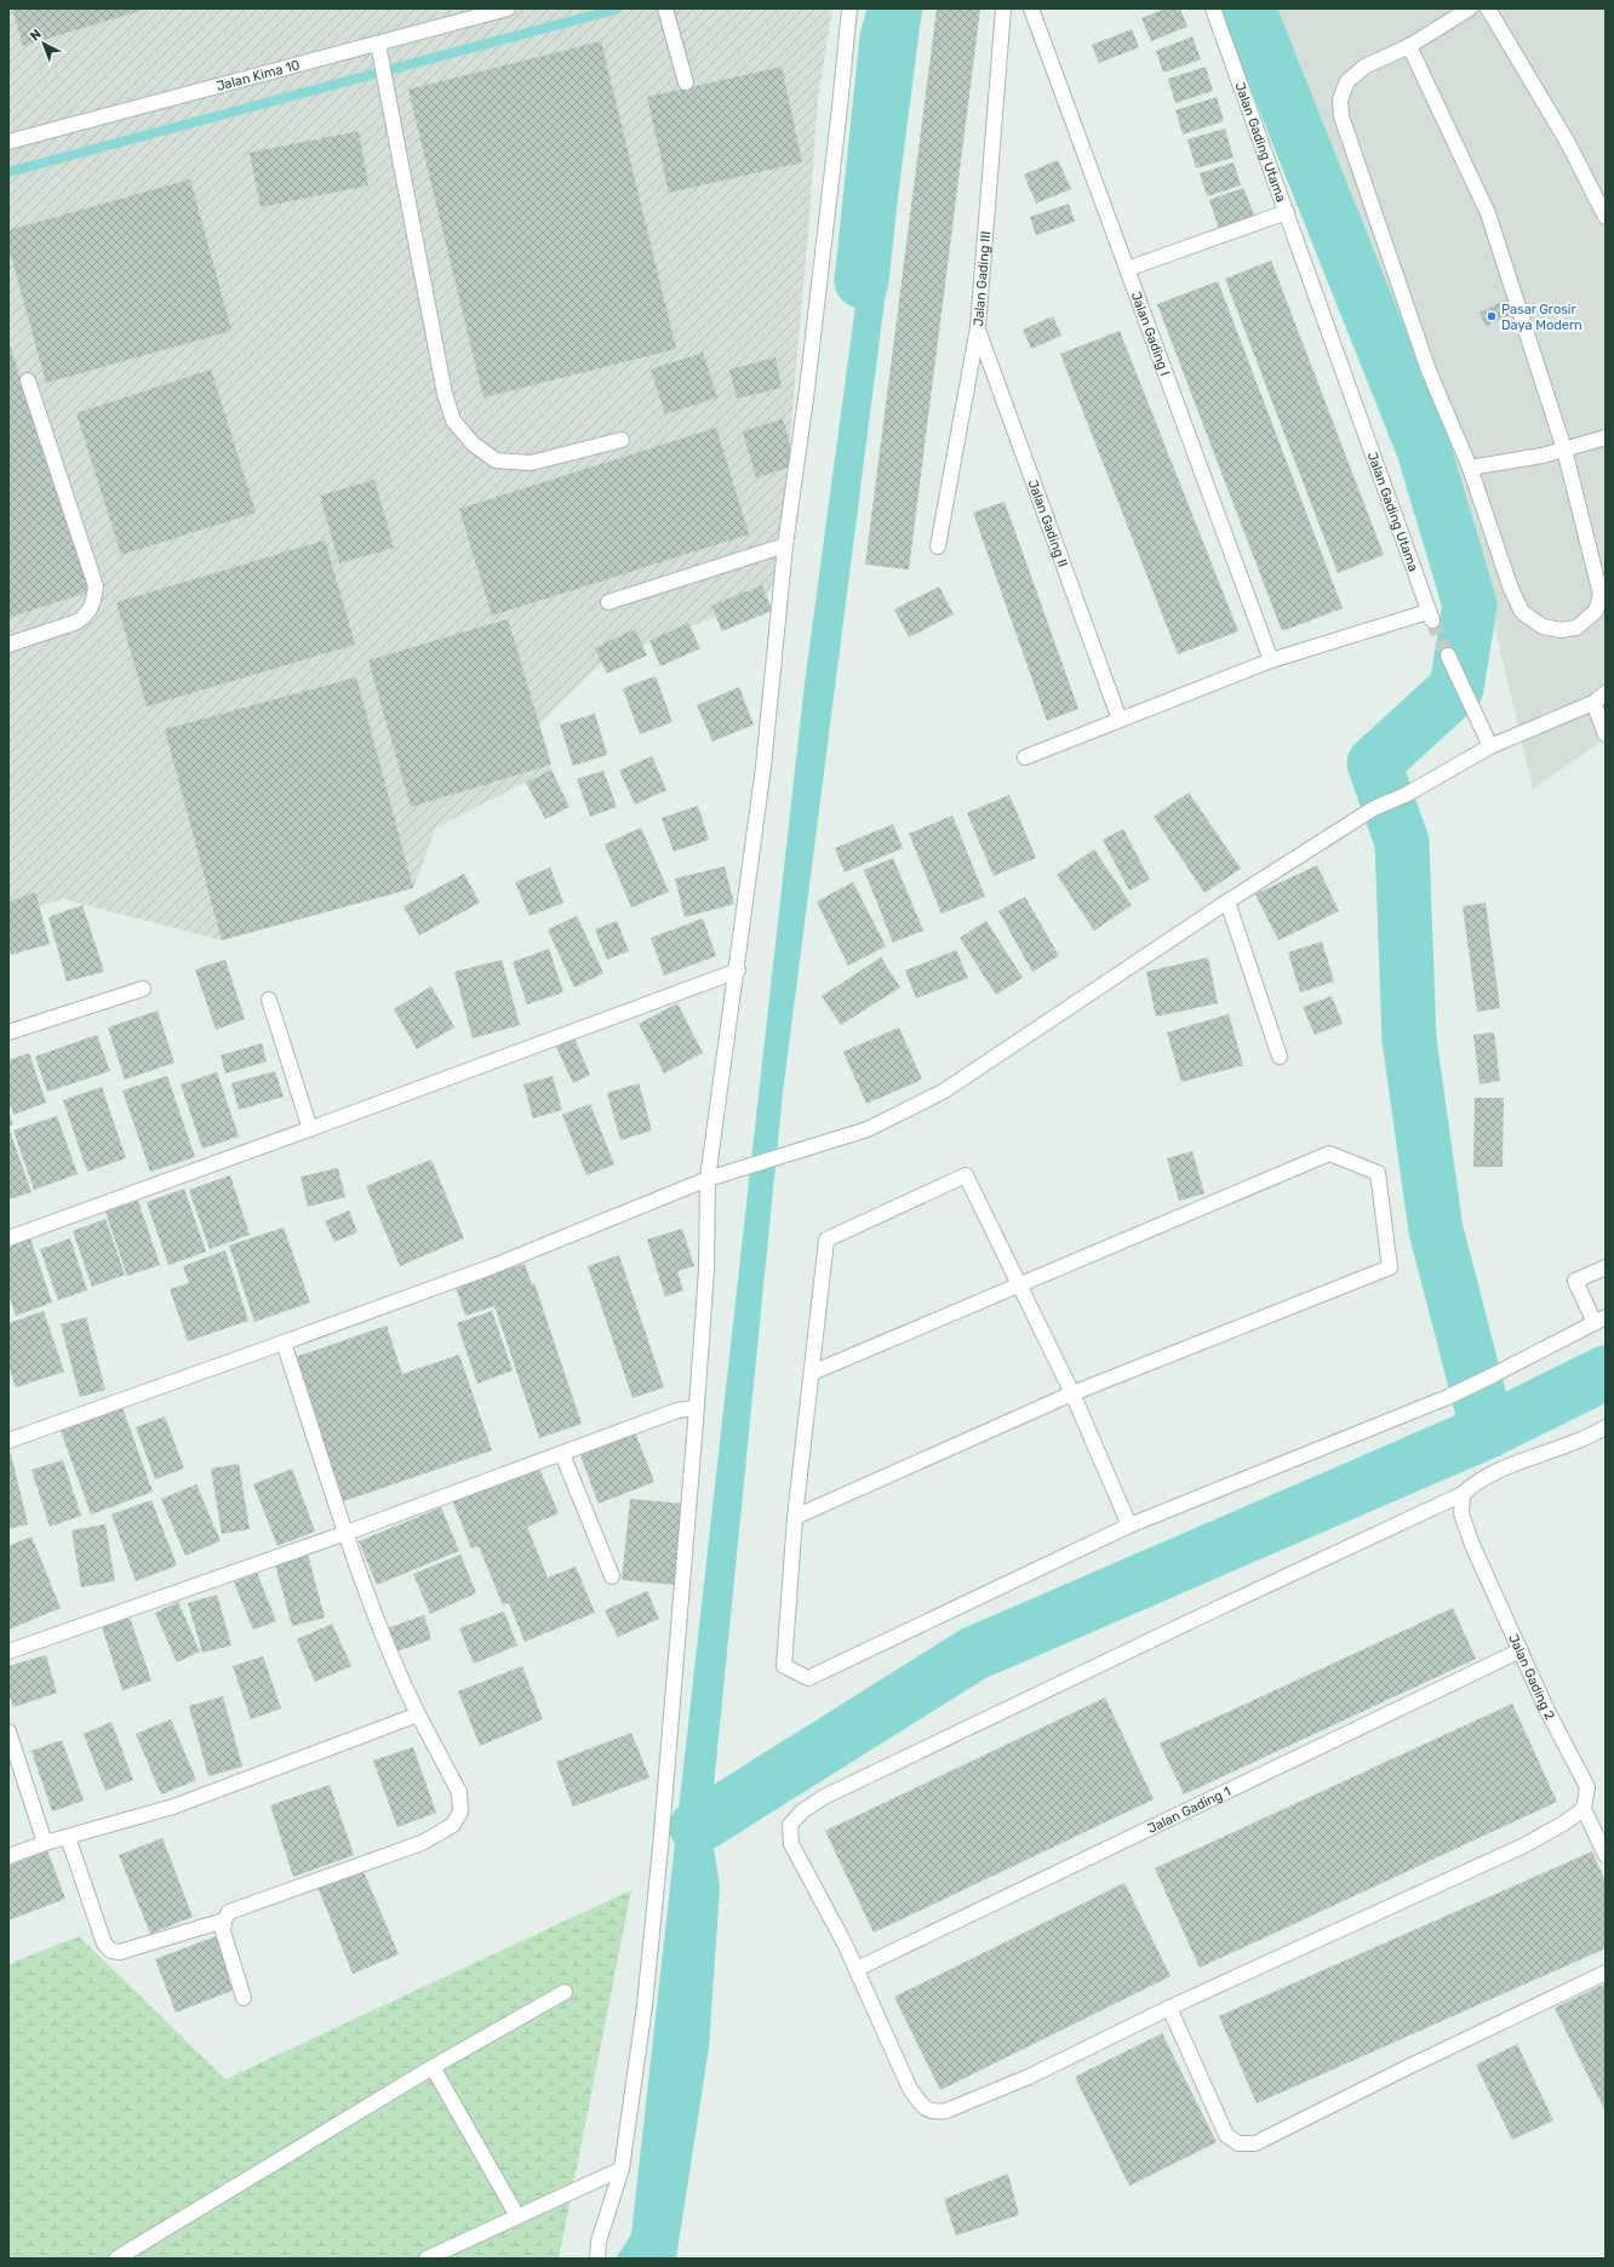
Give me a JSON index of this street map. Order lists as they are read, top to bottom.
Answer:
{
  "streets": {
    "street": [
      "Jalan Kima 10",
      "Jalan Gading Utama",
      "Jalan Gading III",
      "Jalan Gading I",
      "Jalan Gading II",
      "Jalan Gading 2",
      "Jalan Gading 1"
    ]
  },
  "crossings": [
    ["Jalan Gading Utama", "Jalan Gading I"],
    ["Jalan Gading Utama", "Jalan Gading II"],
    ["Jalan Gading III", "Jalan Gading II"],
    ["Jalan Gading 2", "Jalan Gading 1"]
  ],
  "places": ["Pasar Grosir Daya Modern"],
  "north": "top left"
}
